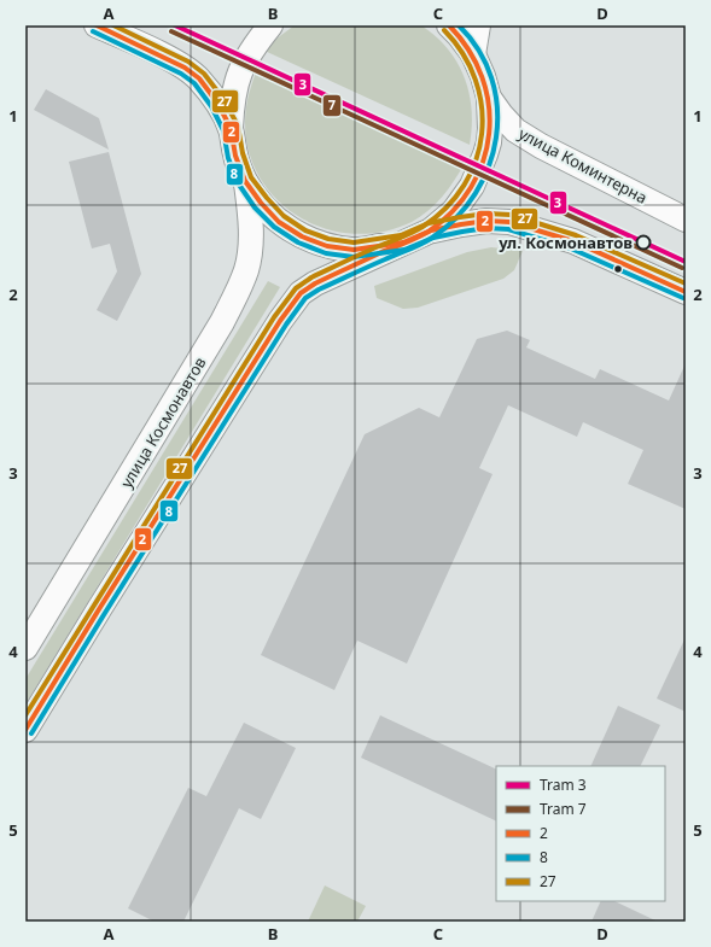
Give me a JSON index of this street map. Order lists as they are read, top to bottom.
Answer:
{
  "streets": {
    "street": ["улица Коминтерна", "улица Космонавтов"]
  },
  "places": ["ул. Космонавтов"],
  "lines": [
    "tram line 3",
    "transit line 2",
    "transit line 8",
    "transit line 27",
    "tram line 7"
  ],
  "legend": [
    "Tram 3",
    "Tram 7",
    "2",
    "8",
    "27"
  ],
  "grid": {
    "columns": [
      "A",
      "B",
      "C",
      "D"
    ],
    "rows": [
      "1",
      "2",
      "3",
      "4",
      "5"
    ]
  }
}
